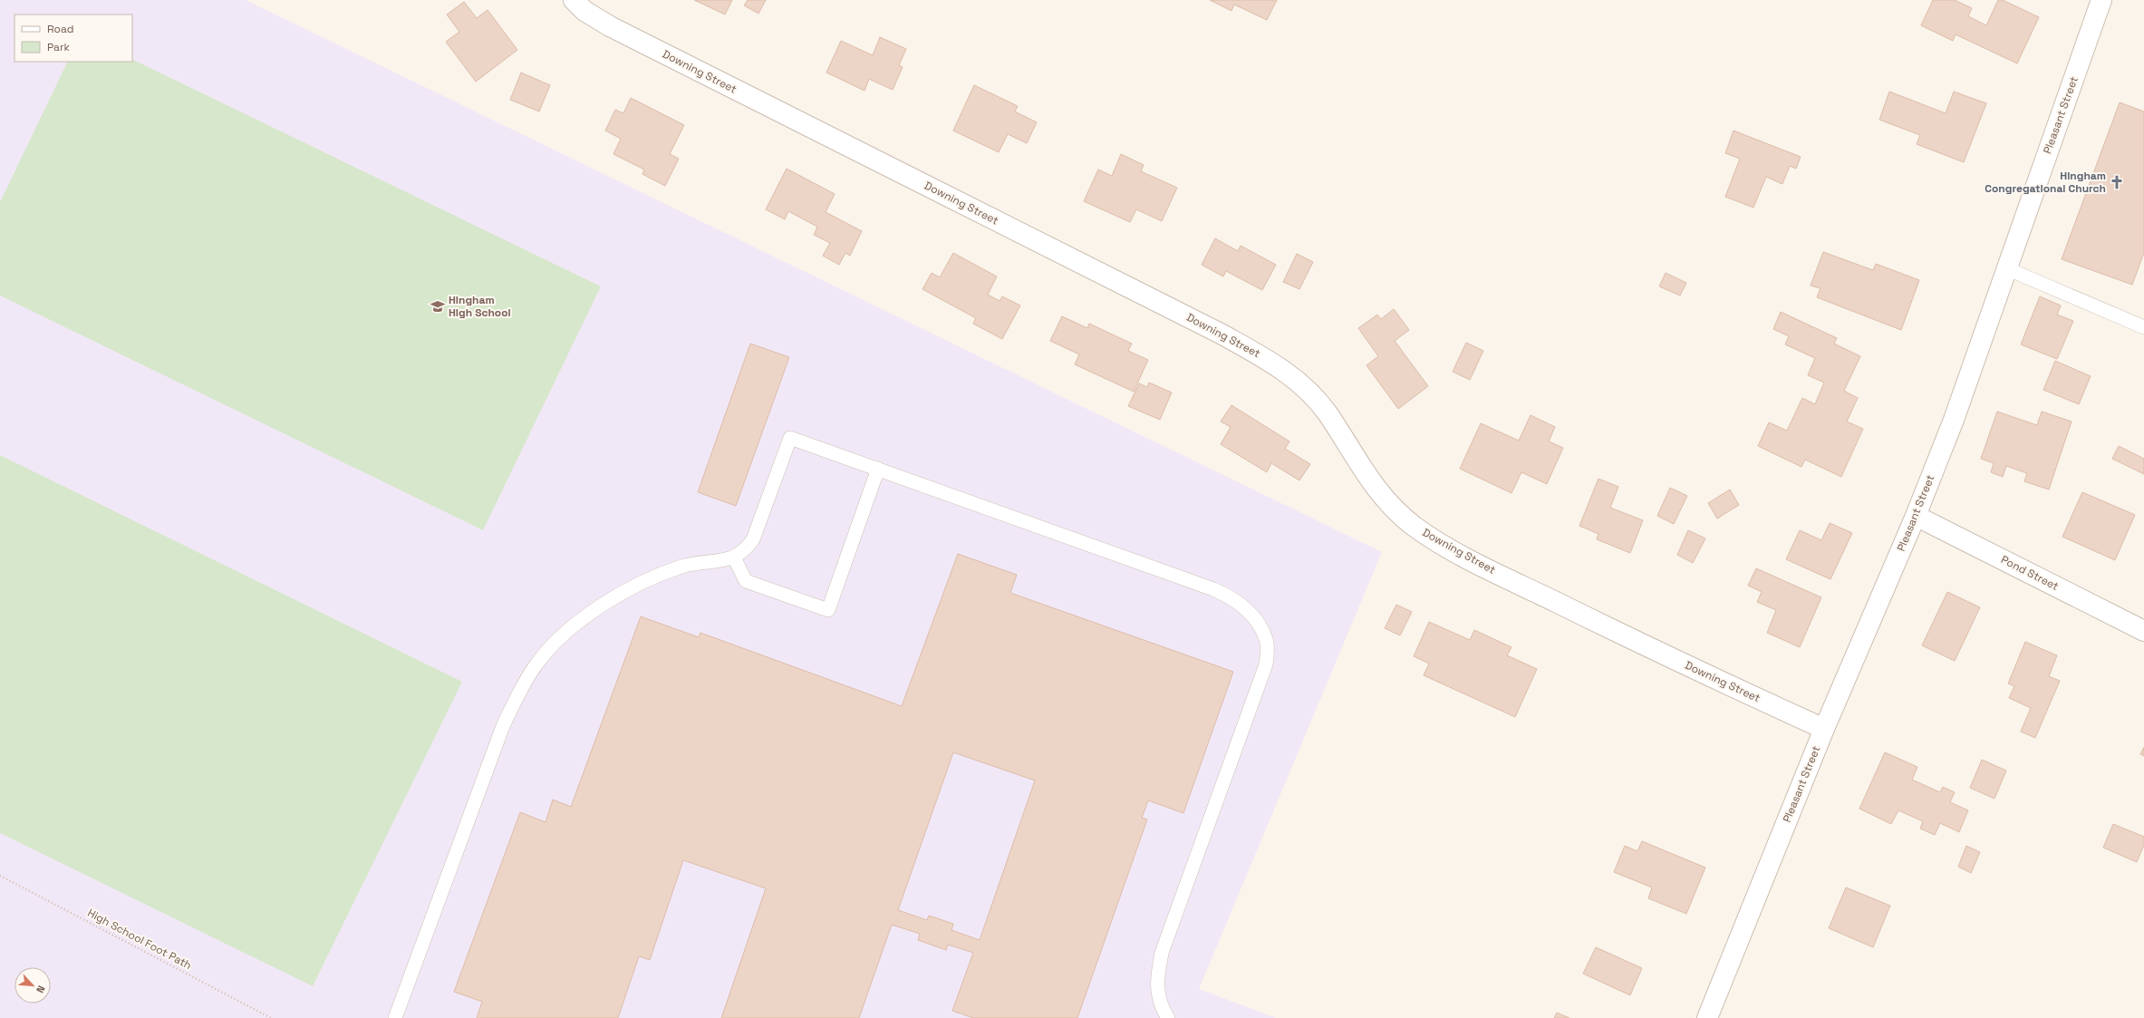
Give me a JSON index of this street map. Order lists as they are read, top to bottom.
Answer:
{
  "streets": {
    "street": ["Downing Street", "Pleasant Street", "Pond Street"],
    "path": ["High School Foot Path"]
  },
  "crossings": [
    ["Downing Street", "Pleasant Street"],
    ["Pleasant Street", "Pond Street"]
  ],
  "places": {
    "church": ["Hingham Congregational Church"],
    "school or university": ["Hingham High School"]
  },
  "legend": ["Road", "Park"],
  "north": "bottom right"
}
